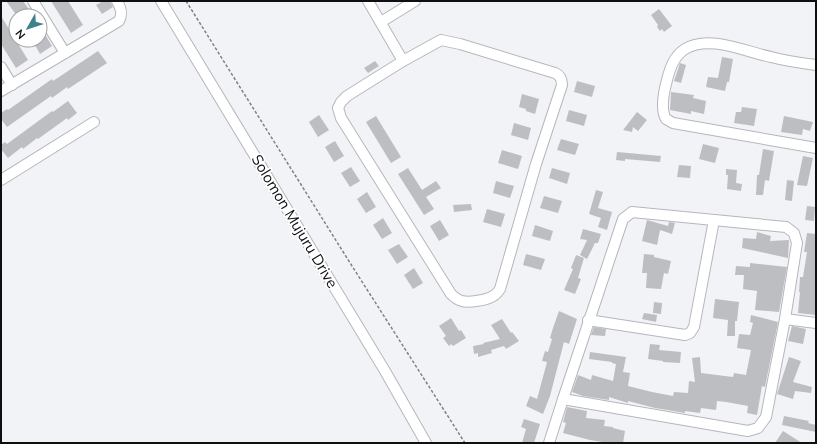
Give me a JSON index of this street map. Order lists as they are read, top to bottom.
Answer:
{
  "streets": {
    "street": ["Solomon Mujuru Drive"]
  },
  "north": "bottom left"
}
